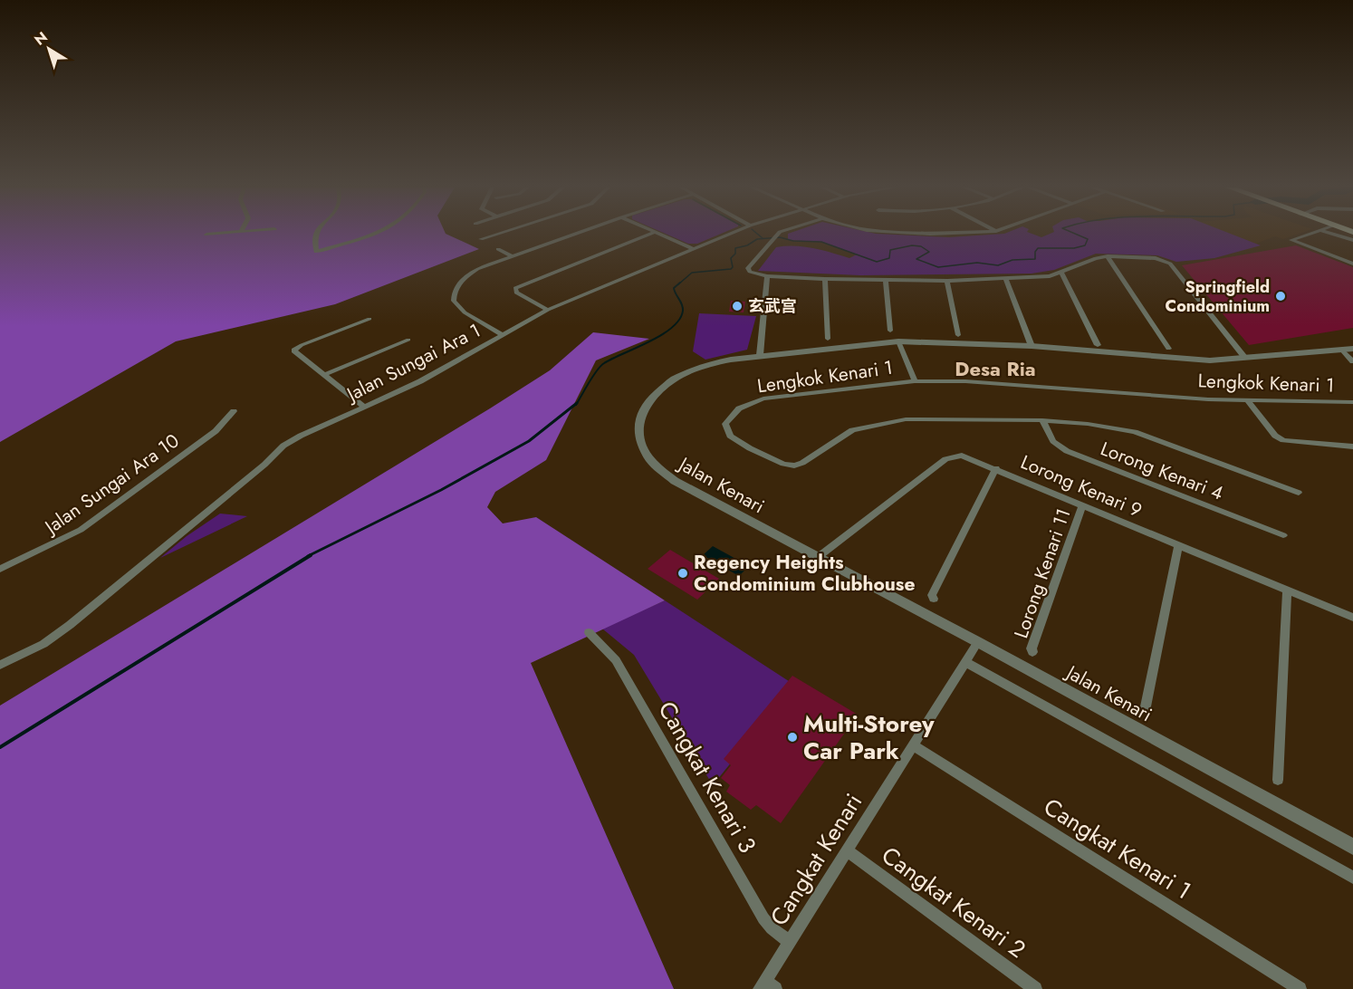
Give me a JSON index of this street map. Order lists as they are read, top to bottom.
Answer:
{
  "streets": {
    "street": [
      "Jalan Sungai Ara 1",
      "Lengkok Kenari 1",
      "Lorong Kenari 4",
      "Jalan Sungai Ara 10",
      "Jalan Kenari",
      "Lorong Kenari 9",
      "Lorong Kenari 11",
      "Cangkat Kenari 3",
      "Cangkat Kenari 1",
      "Cangkat Kenari",
      "Cangkat Kenari 2"
    ]
  },
  "crossings": [
    ["Lengkok Kenari 1", "Lorong Kenari 4"],
    ["Jalan Kenari", "Lorong Kenari 9"],
    ["Jalan Kenari", "Cangkat Kenari"],
    ["Lorong Kenari 9", "Lorong Kenari 11"],
    ["Cangkat Kenari 3", "Cangkat Kenari"],
    ["Cangkat Kenari 1", "Cangkat Kenari"],
    ["Cangkat Kenari", "Cangkat Kenari 2"]
  ],
  "districts": ["Desa Ria"],
  "places": [
    "Springfield Condominium",
    "玄武宫",
    "Regency Heights Condominium Clubhouse",
    "Multi-Storey Car Park"
  ],
  "north": "top left"
}
